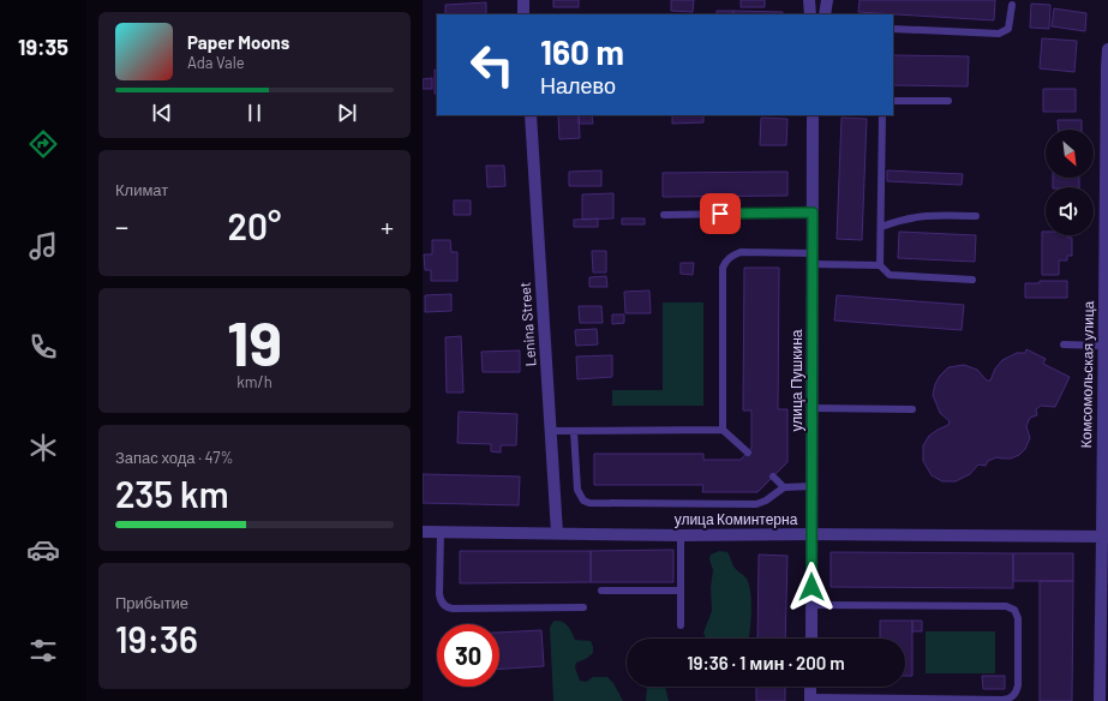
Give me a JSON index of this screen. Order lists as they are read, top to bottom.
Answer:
{
  "streets": {
    "street": [
      "Lenina Street",
      "Комсомольская улица",
      "улица Пушкина",
      "улица Коминтерна"
    ]
  },
  "crossings": [
    ["Lenina Street", "улица Коминтерна"],
    ["Комсомольская улица", "улица Коминтерна"],
    ["улица Пушкина", "улица Коминтерна"]
  ],
  "north": "bottom right",
  "page": {
    "tabs": "19:35",
    "turn": ["160 m", "Налево"],
    "song": ["Paper Moons", "Ada Vale"],
    "tile": [
      "Климат",
      ["19", "km/h"],
      ["Запас хода · 47%", "235 km"],
      ["Прибытие", "19:36"]
    ],
    "heat": ["−", "20°", "+"],
    "limit": "30",
    "trip": "19:36 · 1 мин · 200 m"
  }
}
